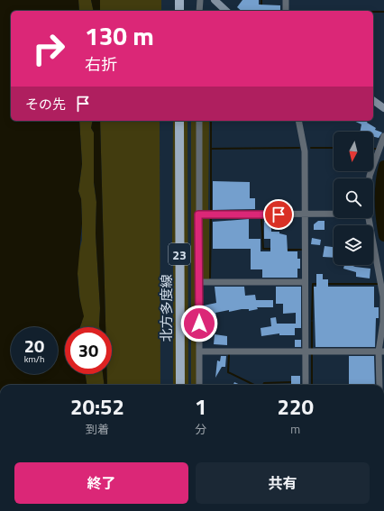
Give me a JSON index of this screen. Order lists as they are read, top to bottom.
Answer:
{
  "streets": {
    "main road": ["23", "北方多度線"]
  },
  "north": "bottom",
  "page": {
    "turn": ["130 m", "右折"],
    "then": "その先",
    "speed": "20 km/h",
    "limit": "30",
    "eta": [
      "20:52",
      "到着",
      "1",
      "分",
      "220",
      "m"
    ],
    "buttons": ["終了", "共有"]
  }
}
